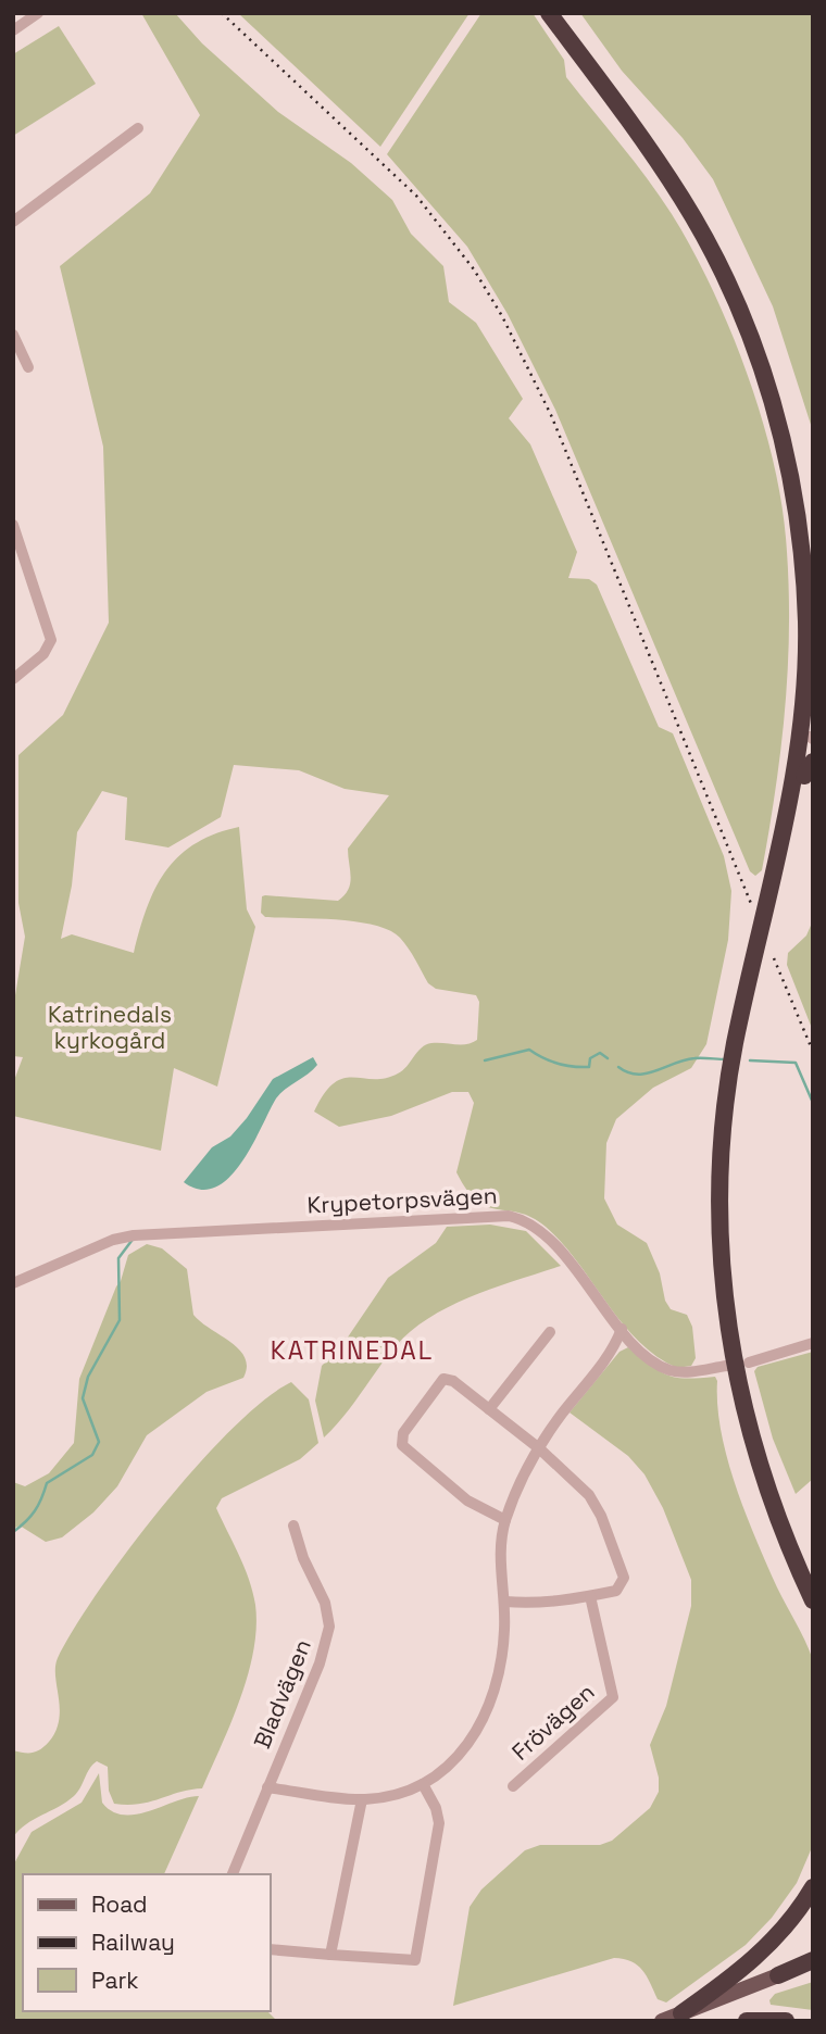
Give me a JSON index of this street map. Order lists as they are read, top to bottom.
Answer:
{
  "streets": {
    "street": ["Krypetorpsvägen", "Bladvägen", "Frövägen"]
  },
  "districts": ["KATRINEDAL"],
  "parks": ["Katrinedals kyrkogård"],
  "legend": ["Road", "Railway", "Park"]
}
